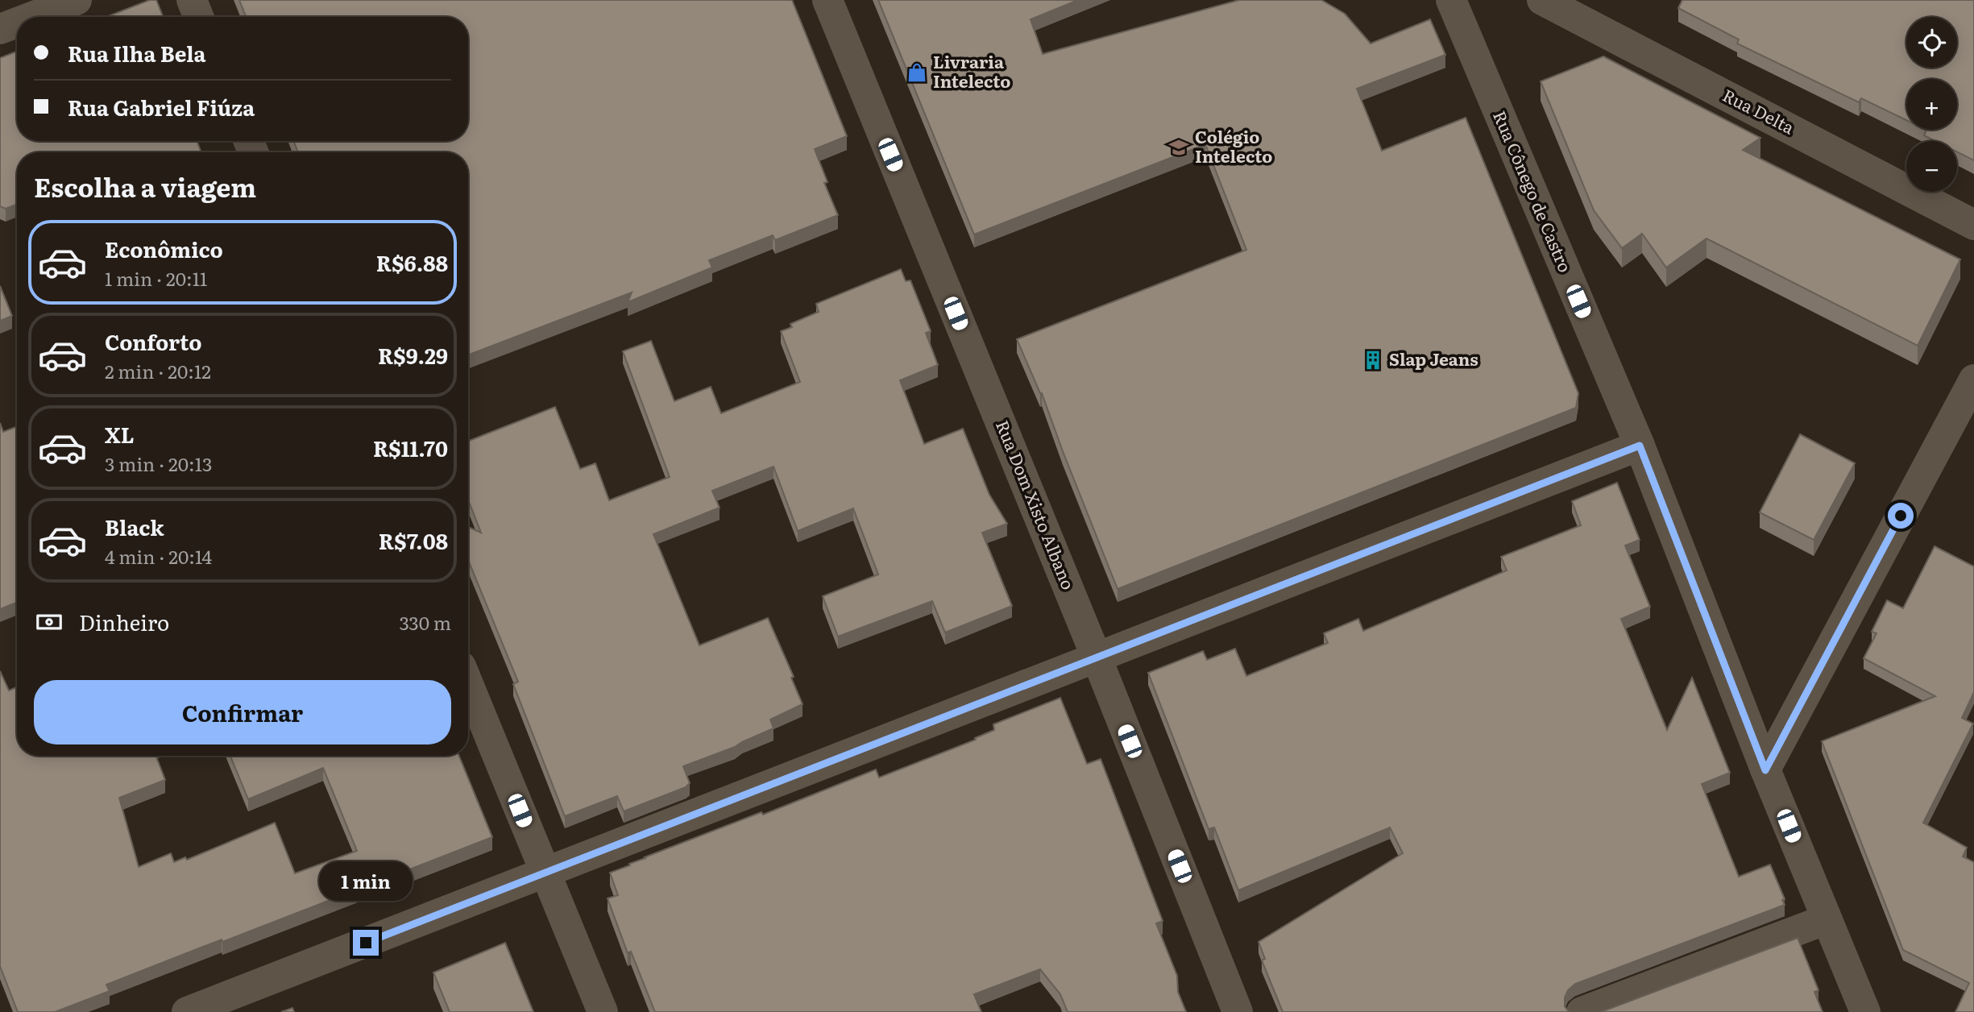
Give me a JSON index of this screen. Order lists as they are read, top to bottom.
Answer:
{
  "streets": {
    "street": ["Rua Delta", "Rua Cônego de Castro", "Rua Dom Xisto Albano"]
  },
  "places": {
    "shop": ["Livraria Intelecto"],
    "school or university": ["Colégio Intelecto"],
    "building": ["Slap Jeans"]
  },
  "page": {
    "map_buttons": ["+", "−"],
    "banner": ["Rua Ilha Bela", "Rua Gabriel Fiúza"],
    "heading": "Escolha a viagem",
    "list": [
      {
        "name": "Econômico",
        "note": "1 min · 20:11",
        "value": "R$6.88"
      },
      {
        "name": "Conforto",
        "note": "2 min · 20:12",
        "value": "R$9.29"
      },
      {
        "name": "XL",
        "note": "3 min · 20:13",
        "value": "R$11.70"
      },
      {
        "name": "Black",
        "note": "4 min · 20:14",
        "value": "R$7.08"
      }
    ],
    "pay": ["Dinheiro", "330 m"],
    "buttons": "Confirmar",
    "bubble": "1 min"
  }
}
